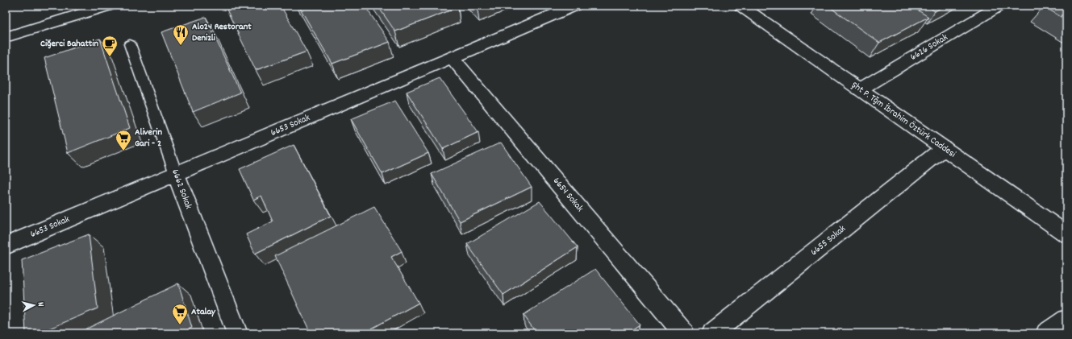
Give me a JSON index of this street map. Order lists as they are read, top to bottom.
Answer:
{
  "streets": {
    "street": [
      "6626 Sokak",
      "Şht P. Tğm İbrahim Öztürk Caddesi",
      "6653 Sokak",
      "6662 Sokak",
      "6654 Sokak",
      "6655 Sokak"
    ]
  },
  "crossings": [
    ["6626 Sokak", "Şht P. Tğm İbrahim Öztürk Caddesi"],
    ["Şht P. Tğm İbrahim Öztürk Caddesi", "6655 Sokak"],
    ["6653 Sokak", "6662 Sokak"],
    ["6653 Sokak", "6654 Sokak"]
  ],
  "places": {
    "restaurant": ["Alo24 Restorant Denizli"],
    "cafe": ["Ciğerci Bahattin"],
    "supermarket": ["Aliverin Gari - 2", "Atalay"]
  },
  "north": "right"
}
